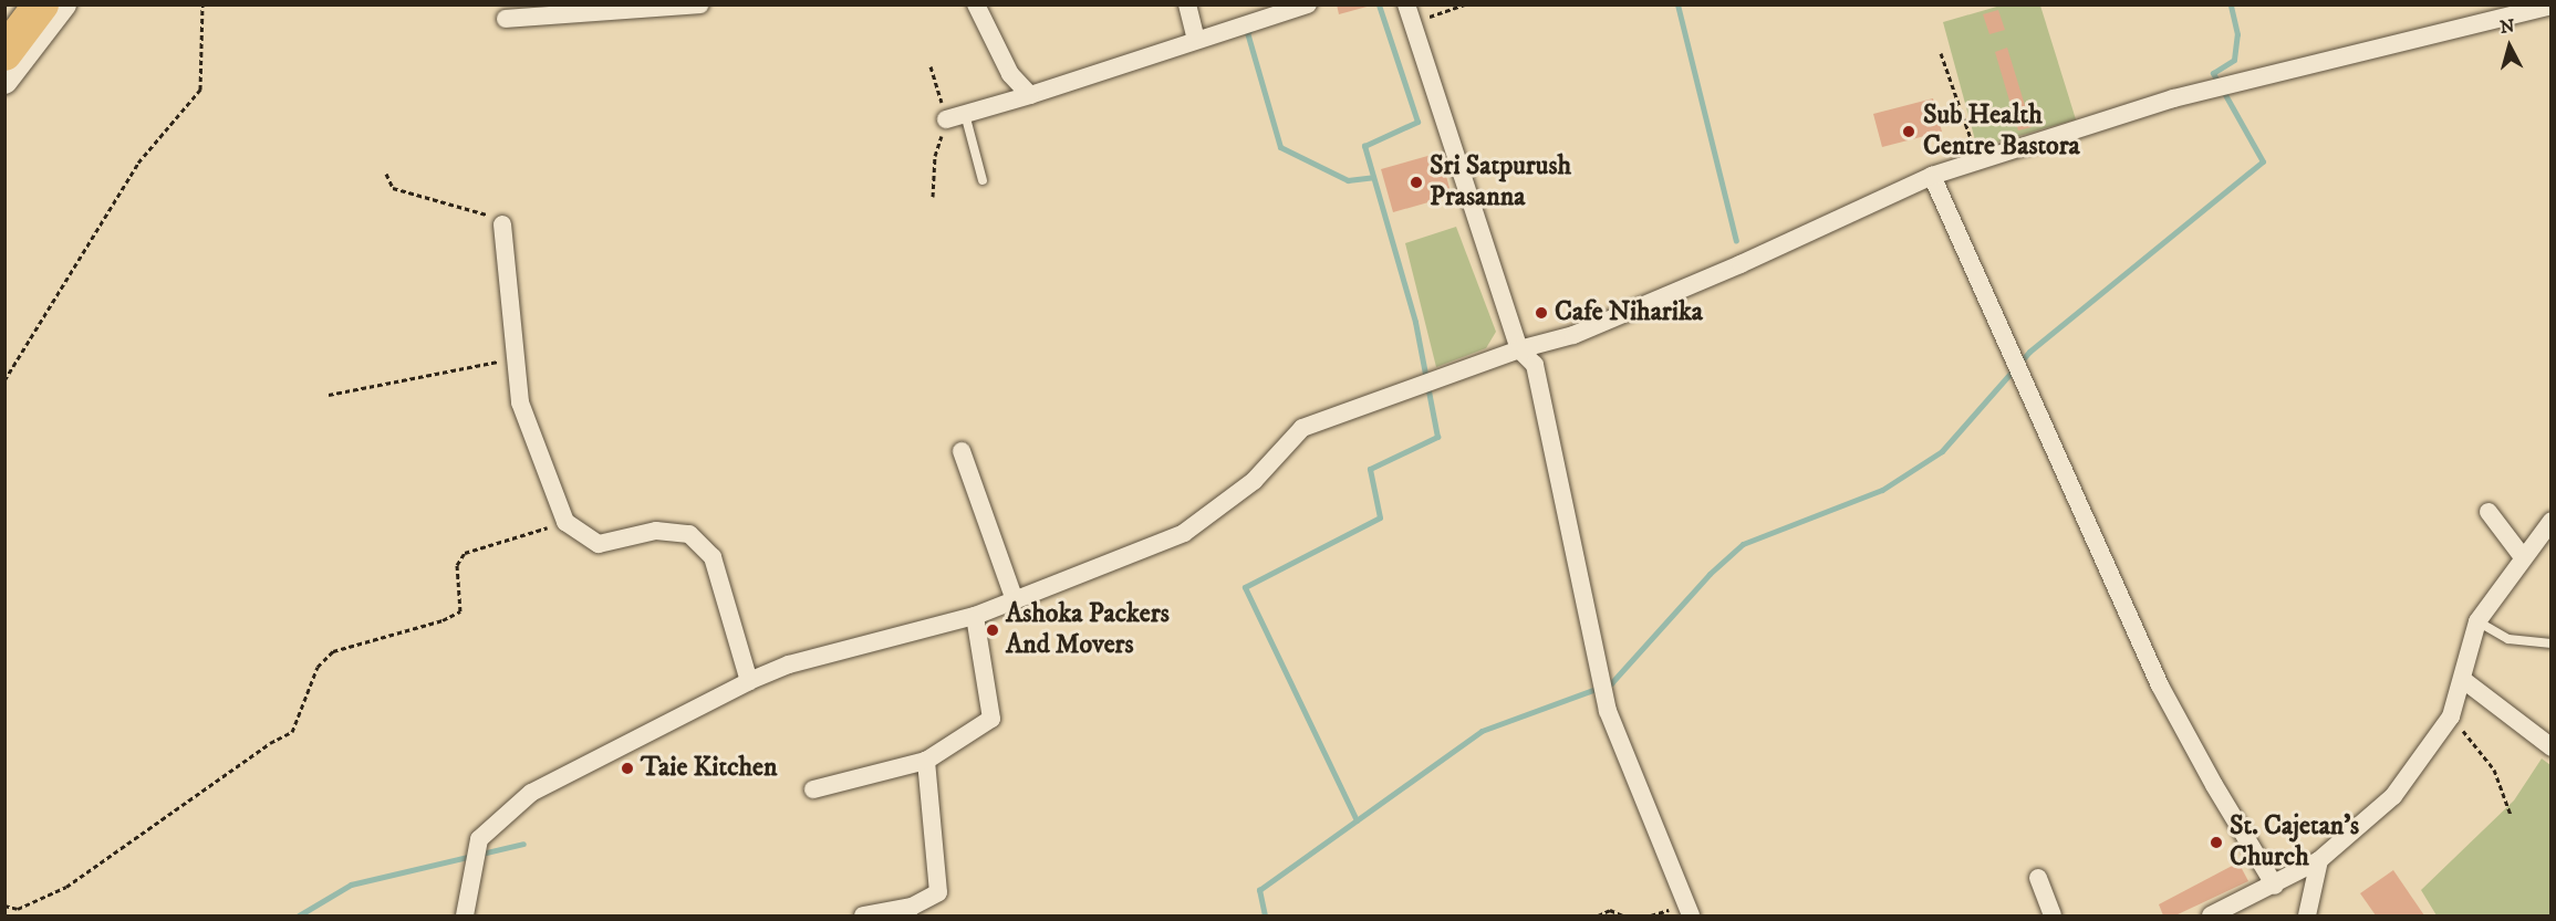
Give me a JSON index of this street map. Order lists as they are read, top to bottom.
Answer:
{
  "places": [
    "Sub Health Centre Bastora",
    "Sri Satpurush Prasanna",
    "Cafe Niharika",
    "Ashoka Packers And Movers",
    "Taie Kitchen",
    "St. Cajetan’s Church"
  ],
  "north": "top"
}
